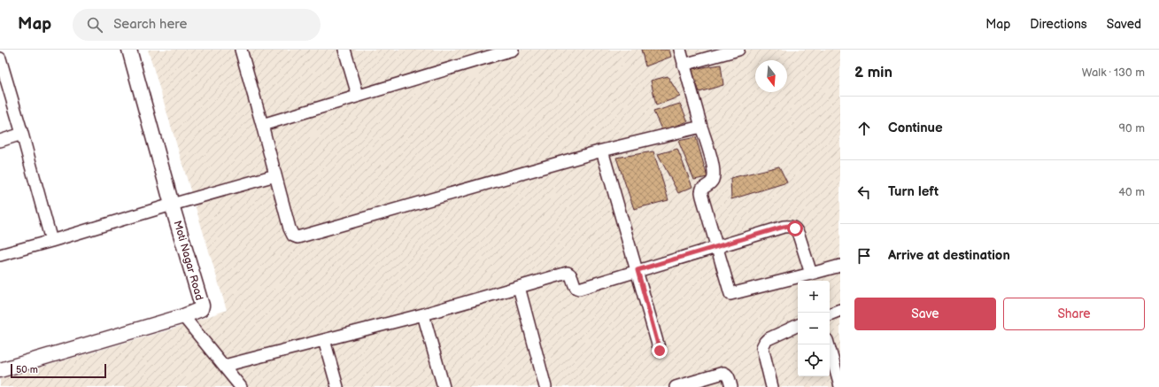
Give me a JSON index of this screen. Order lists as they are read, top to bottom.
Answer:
{
  "streets": {
    "street": ["Moti Nagar Road"]
  },
  "scale_bar": "50 m",
  "north": "bottom",
  "page": {
    "header": "Map",
    "search": "Search here",
    "nav": ["Map", "Directions", "Saved"],
    "heading": ["2 min", "Walk · 130 m"],
    "list": [
      ["Continue", "90 m"],
      ["Turn left", "40 m"],
      "Arrive at destination"
    ],
    "map_buttons": ["+", "−"],
    "buttons": ["Save", "Share"],
    "scale": "50 m"
  }
}
